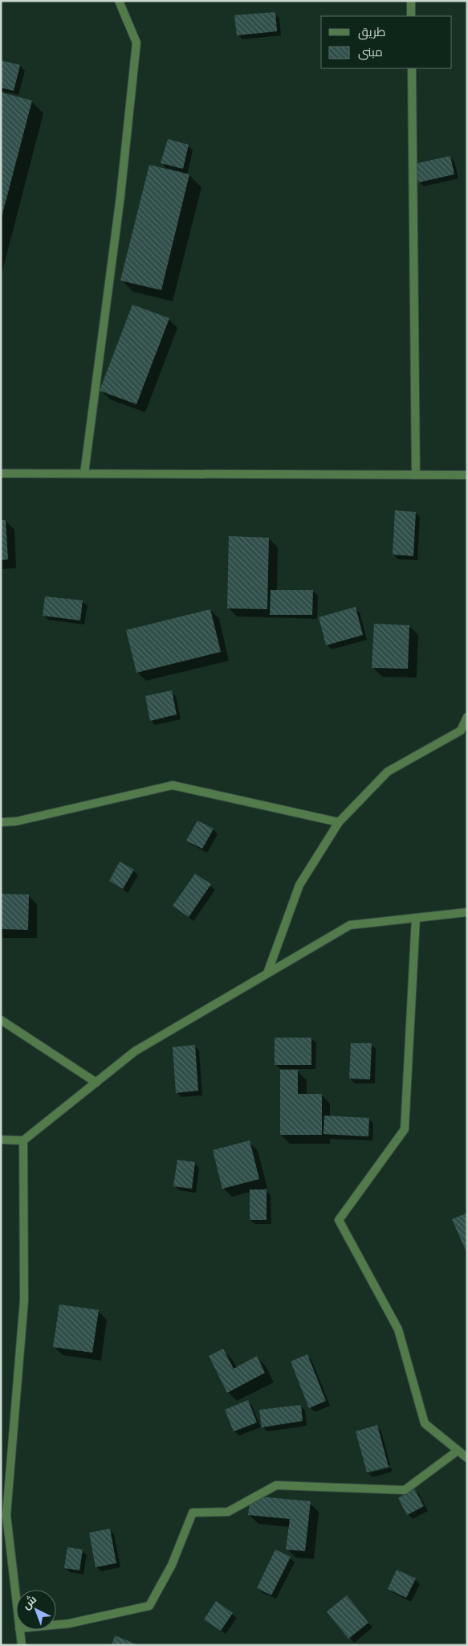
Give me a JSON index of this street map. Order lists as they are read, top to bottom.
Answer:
{
  "legend": ["طريق", "مبنى"],
  "north": "top left"
}
